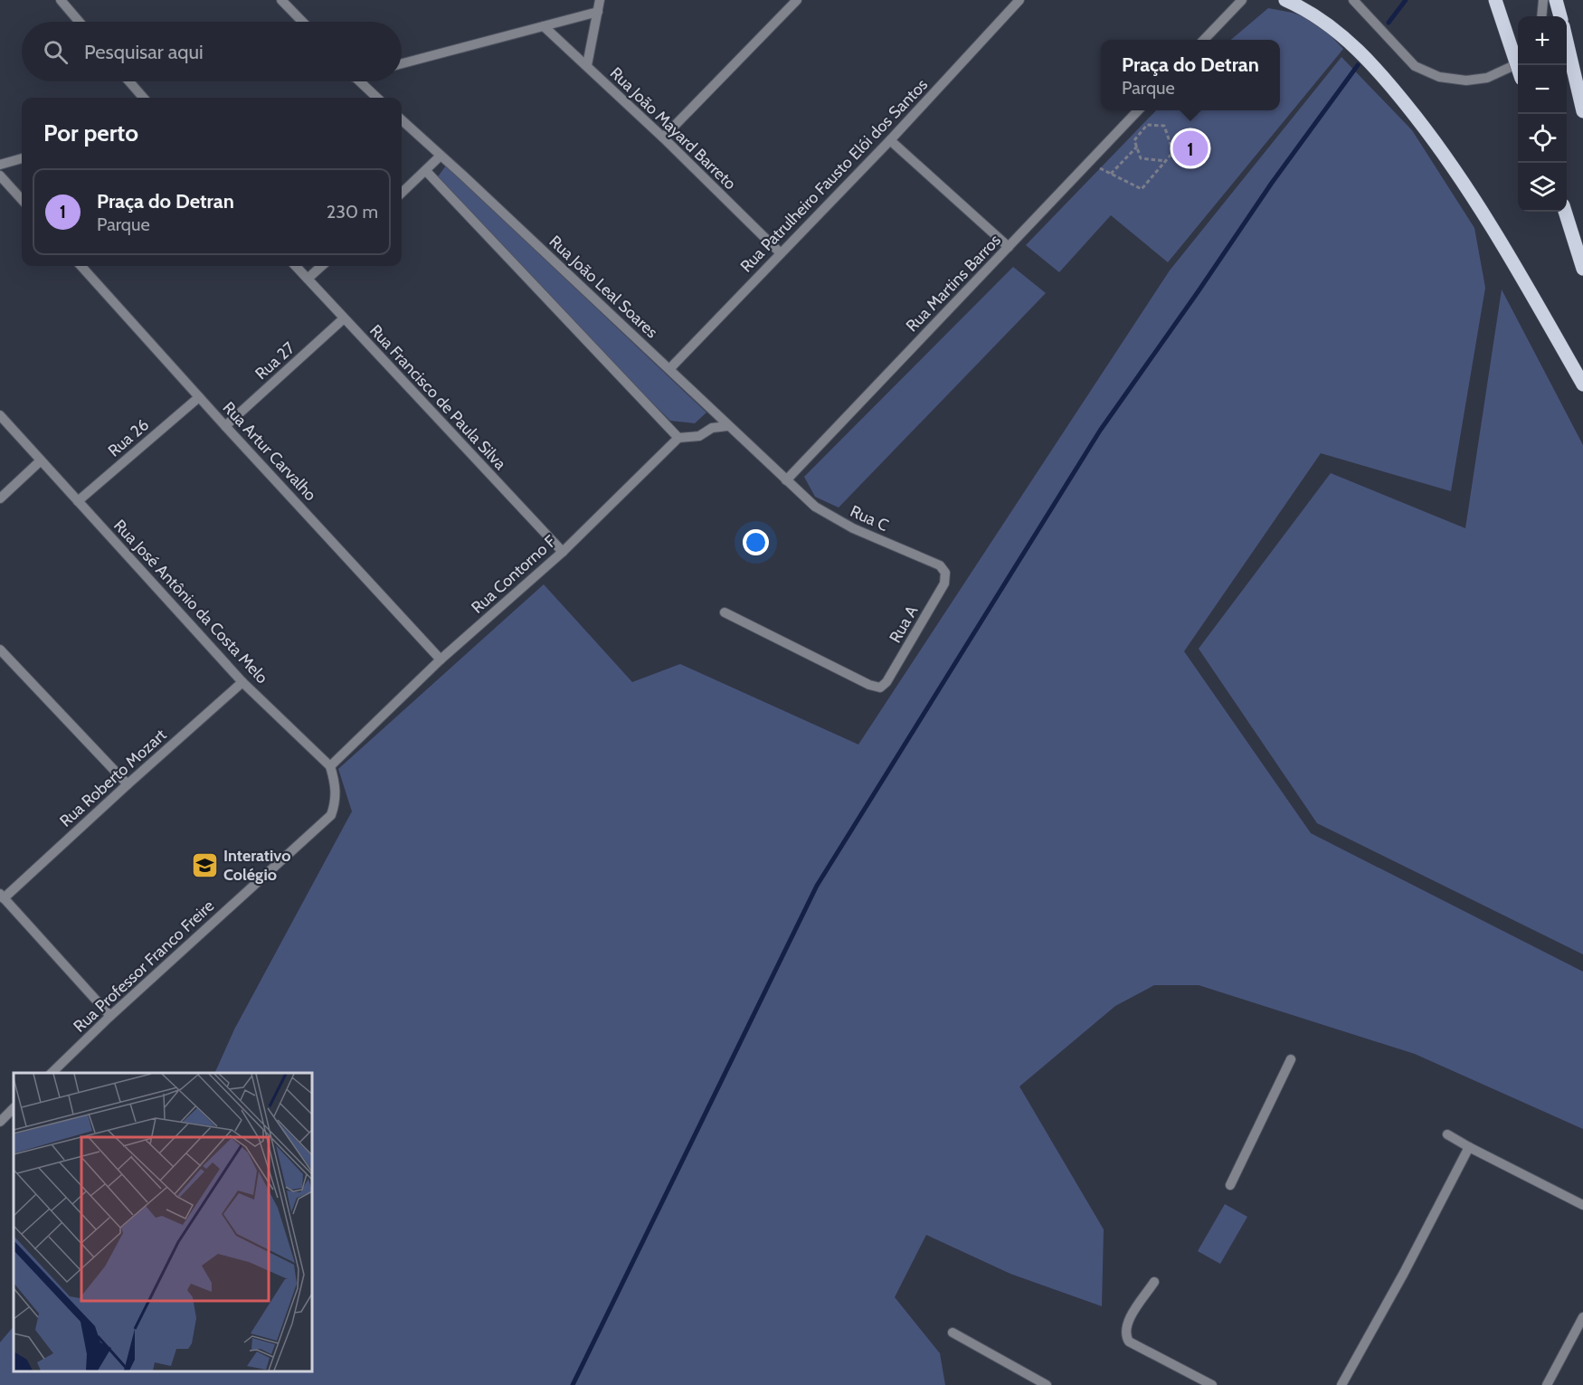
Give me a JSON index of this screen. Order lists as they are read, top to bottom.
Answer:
{
  "streets": {
    "street": [
      "Rua João Mayard Barreto",
      "Rua Patrulheiro Fausto Elói dos Santos",
      "Rua Martins Barros",
      "Rua João Leal Soares",
      "Rua 27",
      "Rua Francisco de Paula Silva",
      "Rua 26",
      "Rua Artur Carvalho",
      "Rua C",
      "Rua Contorno F",
      "Rua José Antônio da Costa Melo",
      "Rua A",
      "Rua Roberto Mozart",
      "Rua Professor Franco Freire"
    ]
  },
  "crossings": [
    ["Rua João Mayard Barreto", "Rua Patrulheiro Fausto Elói dos Santos"],
    ["Rua Patrulheiro Fausto Elói dos Santos", "Rua João Leal Soares"],
    ["Rua Martins Barros", "Rua João Leal Soares"],
    ["Rua Martins Barros", "Rua C"],
    ["Rua João Leal Soares", "Rua C"],
    ["Rua 27", "Rua Francisco de Paula Silva"],
    ["Rua 27", "Rua Artur Carvalho"],
    ["Rua Francisco de Paula Silva", "Rua Contorno F"],
    ["Rua 26", "Rua Artur Carvalho"],
    ["Rua 26", "Rua José Antônio da Costa Melo"],
    ["Rua Artur Carvalho", "Rua Contorno F"],
    ["Rua C", "Rua A"],
    ["Rua Contorno F", "Rua José Antônio da Costa Melo"],
    ["Rua Contorno F", "Rua Professor Franco Freire"],
    ["Rua José Antônio da Costa Melo", "Rua Roberto Mozart"],
    ["Rua José Antônio da Costa Melo", "Rua Professor Franco Freire"]
  ],
  "places": {
    "school or university": ["Interativo Colégio"]
  },
  "page": {
    "map_buttons": ["+", "−"],
    "search": "Pesquisar aqui",
    "popup": ["Praça do Detran", "Parque"],
    "heading": "Por perto",
    "pins": "1",
    "list": [
      {
        "mark": "1",
        "name": "Praça do Detran",
        "note": "Parque",
        "value": "230 m"
      }
    ]
  }
}
